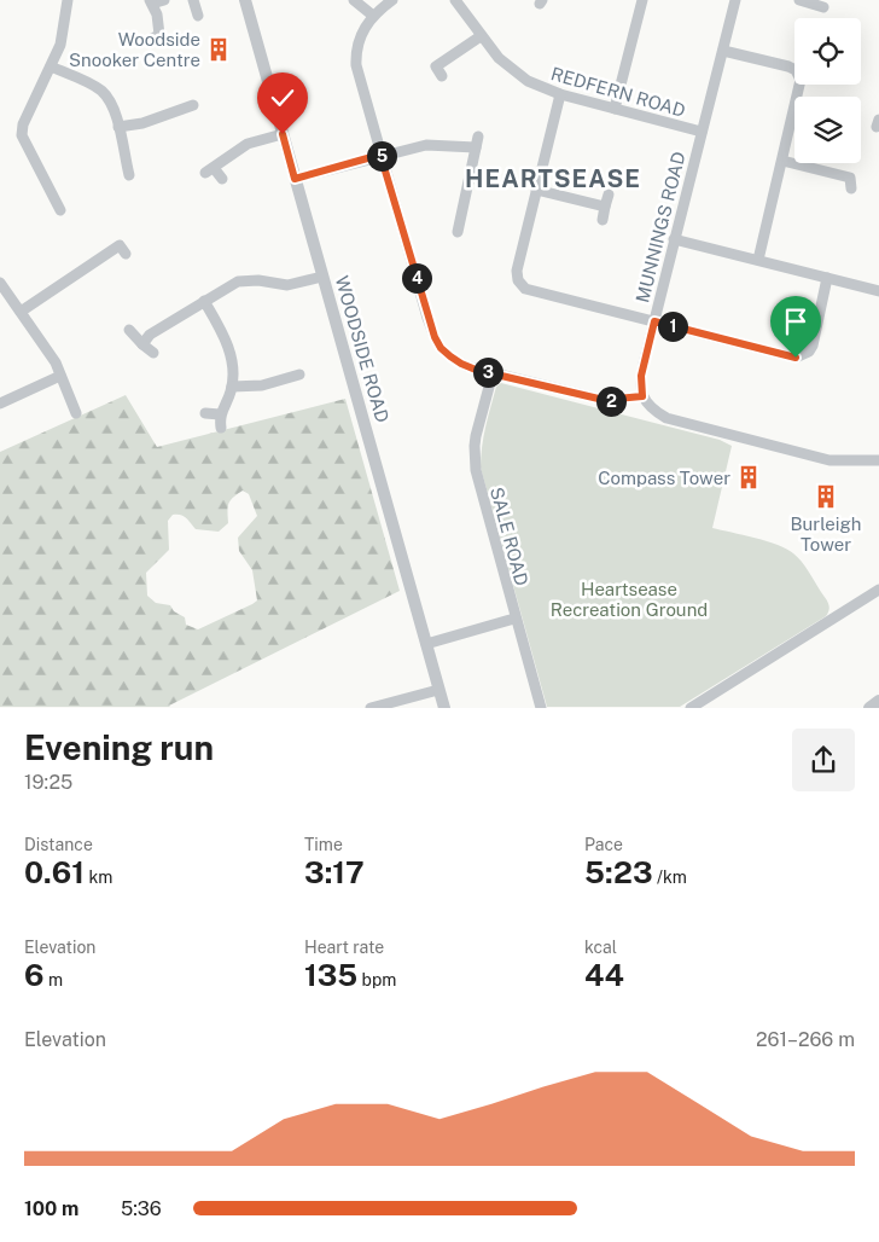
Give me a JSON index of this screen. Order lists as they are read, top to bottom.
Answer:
{
  "streets": {
    "street": [
      "REDFERN ROAD",
      "MUNNINGS ROAD",
      "WOODSIDE ROAD",
      "SALE ROAD"
    ]
  },
  "crossings": [
    ["REDFERN ROAD", "MUNNINGS ROAD"]
  ],
  "districts": ["HEARTSEASE"],
  "parks": ["Heartsease Recreation Ground"],
  "places": {
    "building": ["Woodside Snooker Centre", "Compass Tower", "Burleigh Tower"]
  },
  "page": {
    "pins": [
      "5",
      "4",
      "1",
      "3",
      "2"
    ],
    "heading": ["Evening run", "19:25"],
    "stats": [
      ["Distance", "0.61 km"],
      ["Time", "3:17"],
      ["Pace", "5:23 /km"],
      ["Elevation", "6 m"],
      ["Heart rate", "135 bpm"],
      ["kcal", "44"]
    ],
    "chart": ["Elevation", "261–266 m"],
    "list": [
      {
        "name": "100 m",
        "note": "5:36"
      }
    ]
  }
}
